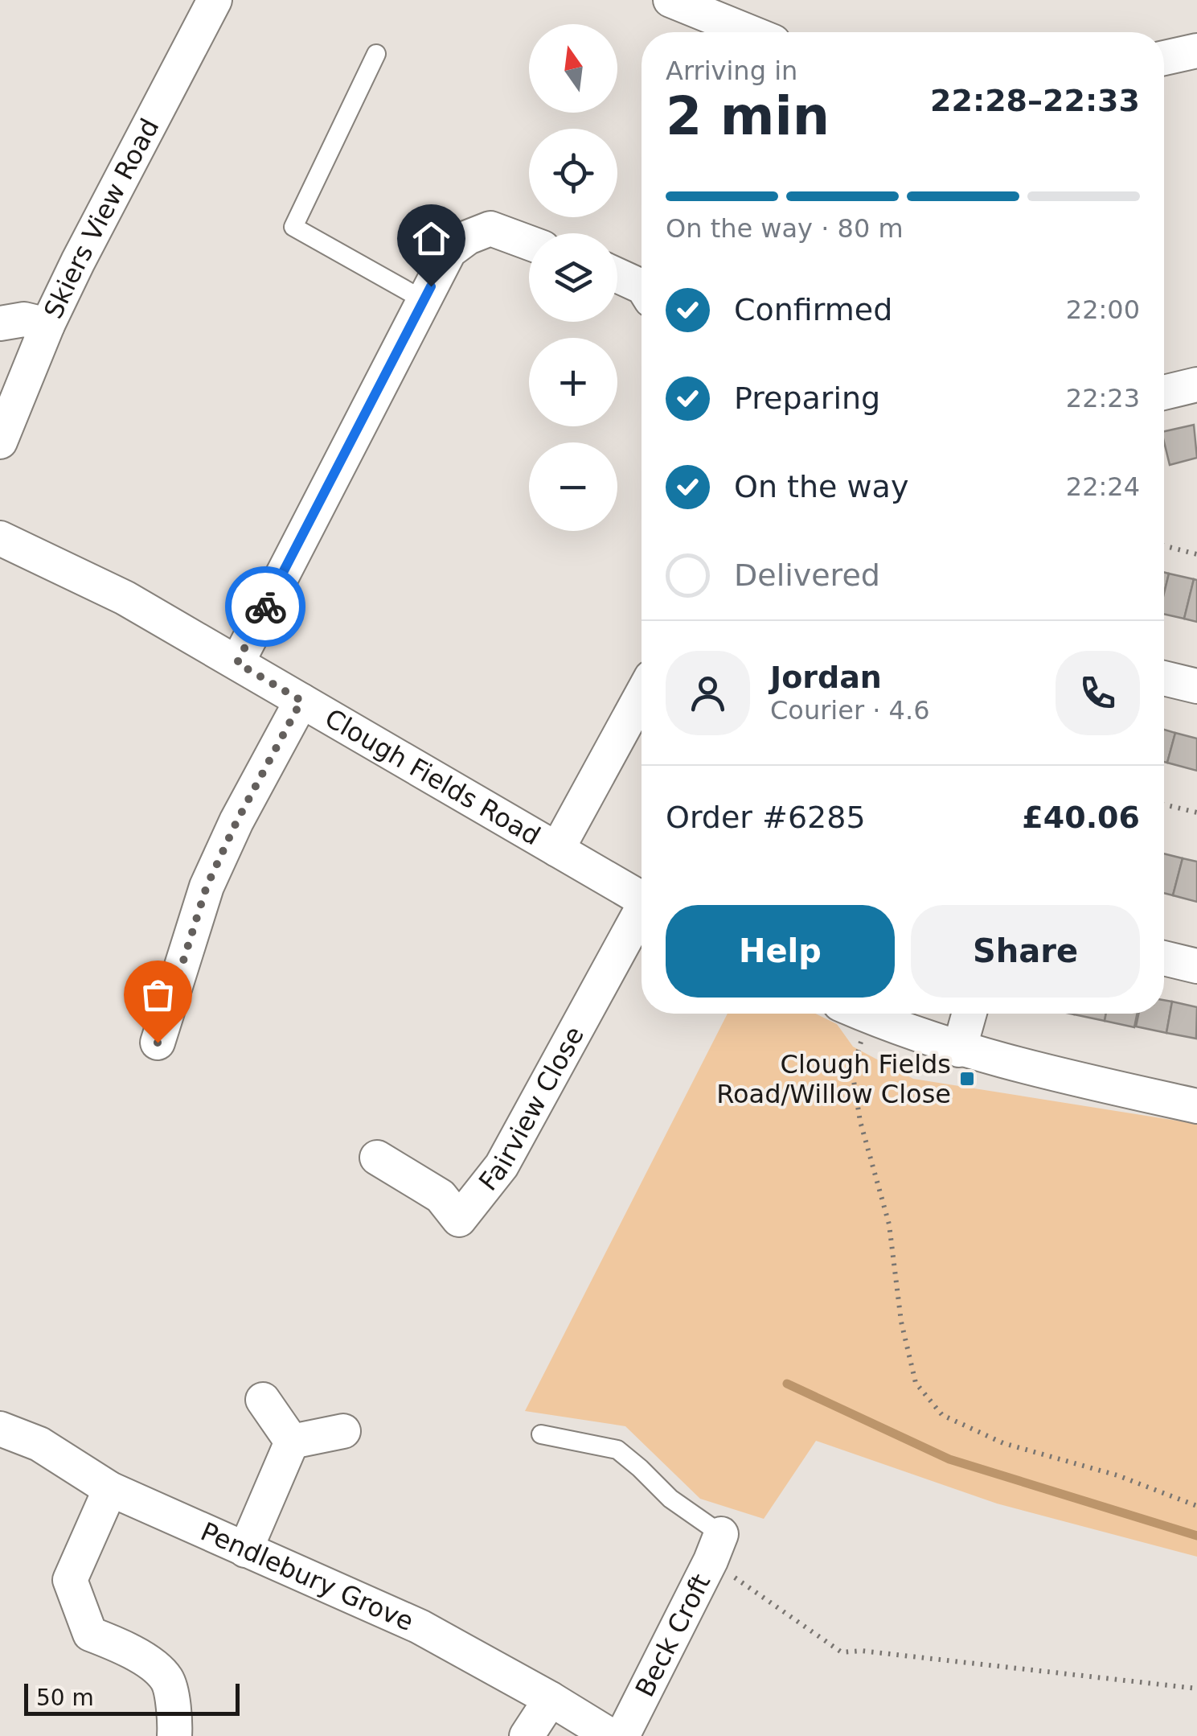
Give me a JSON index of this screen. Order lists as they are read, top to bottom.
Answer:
{
  "streets": {
    "street": [
      "Skiers View Road",
      "Clough Fields Road",
      "Fairview Close",
      "Pendlebury Grove",
      "Beck Croft"
    ]
  },
  "places": {
    "transit": ["Clough Fields Road/Willow Close"]
  },
  "scale_bar": "50 m",
  "north": "top",
  "page": {
    "map_buttons": ["+", "−"],
    "heading": ["2 min", "Arriving in", "22:28–22:33"],
    "panel": [
      "Jordan",
      "Courier · 4.6",
      "Order #6285",
      "£40.06"
    ],
    "bar": "On the way · 80 m",
    "list": [
      ["Confirmed", "22:00"],
      ["Preparing", "22:23"],
      ["On the way", "22:24"],
      "Delivered"
    ],
    "buttons": ["Help", "Share"],
    "scale": "50 m"
  }
}
